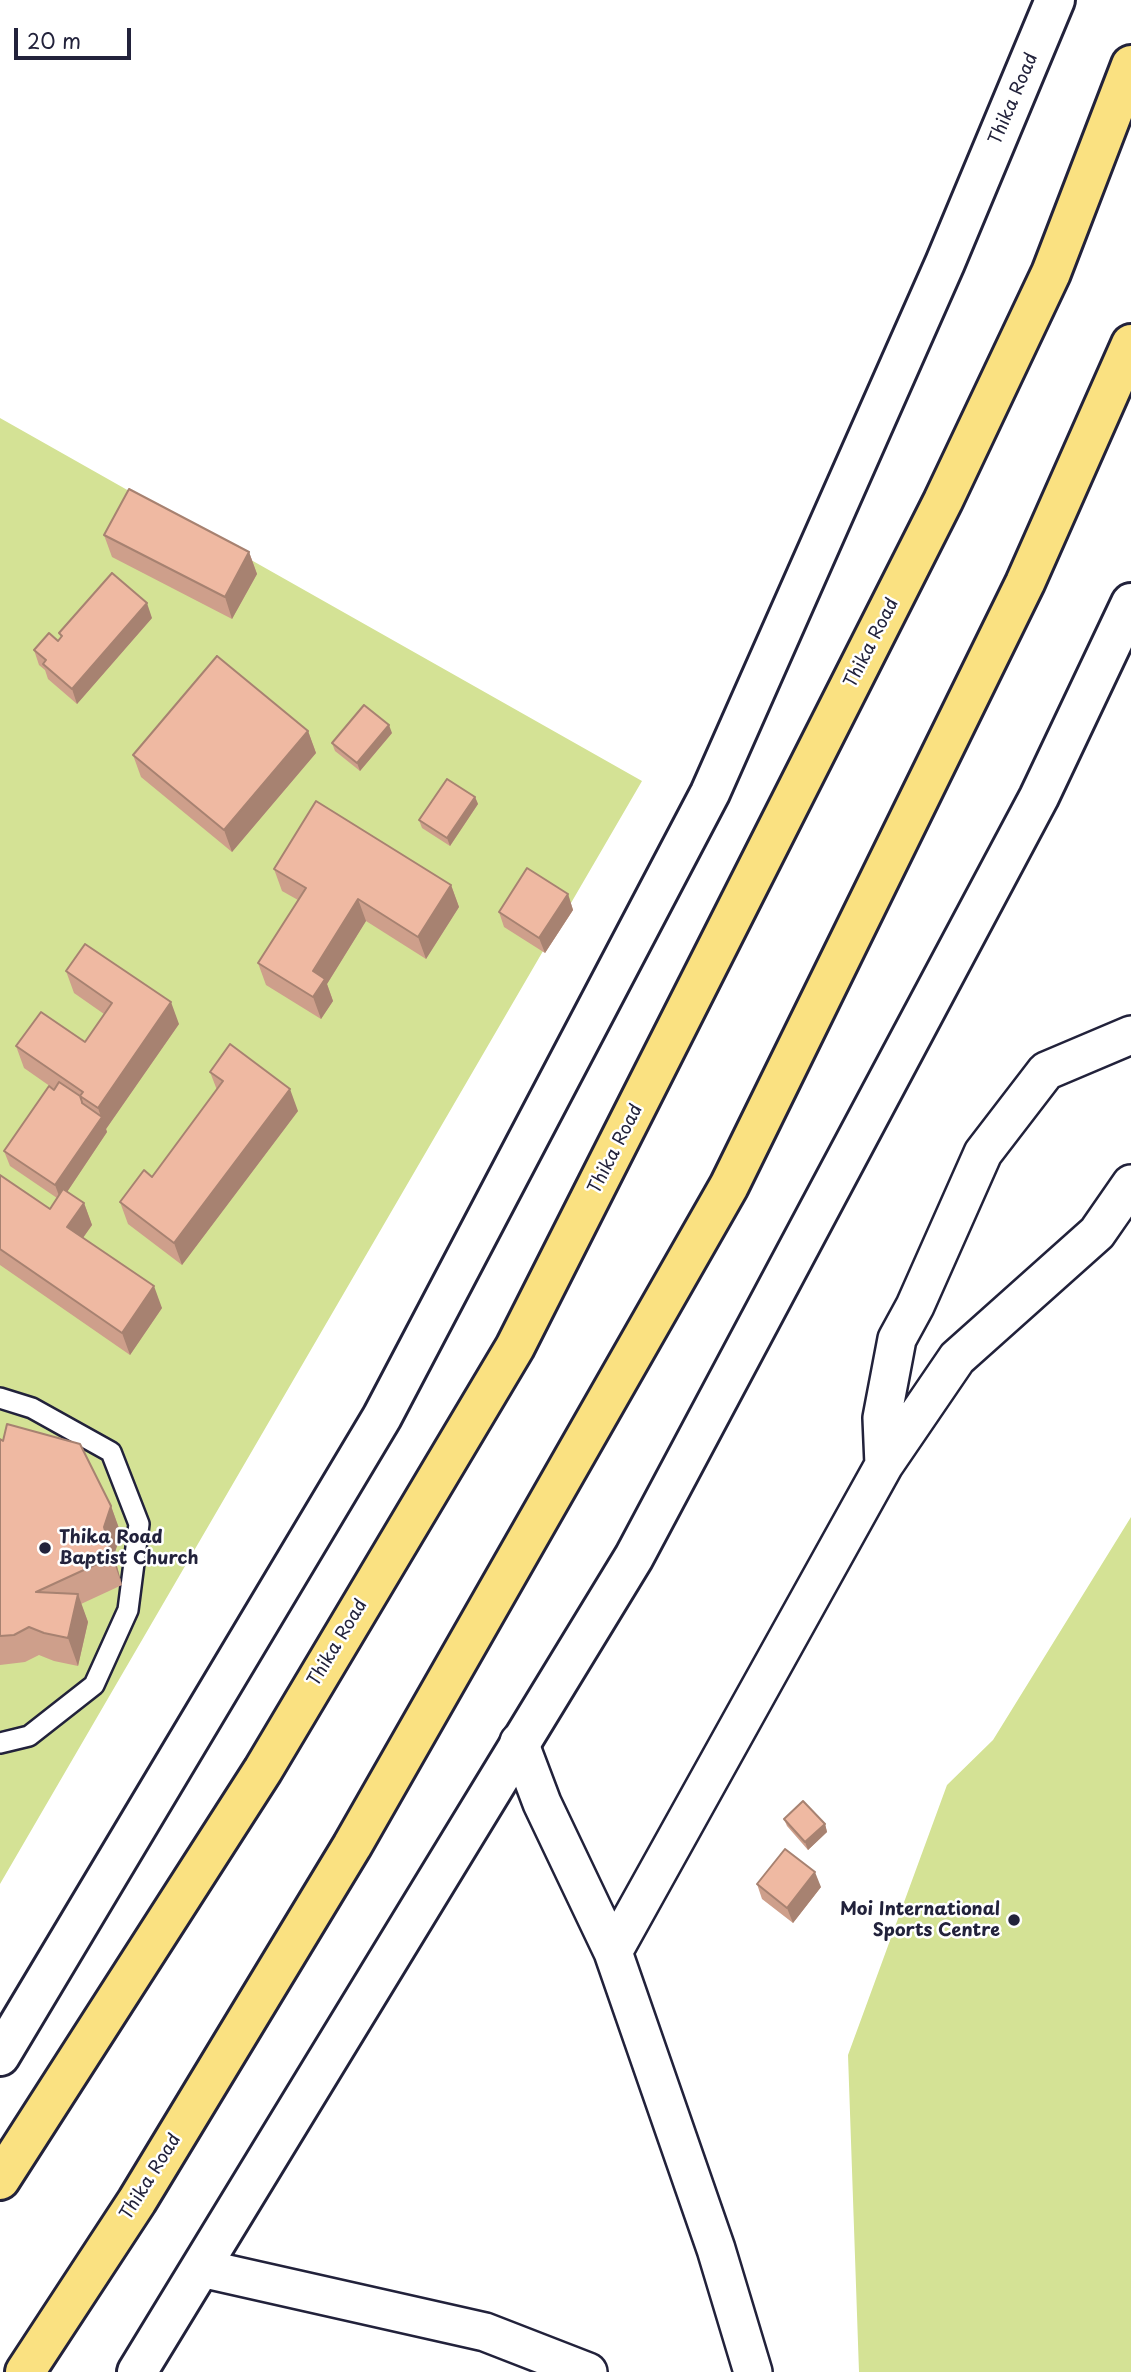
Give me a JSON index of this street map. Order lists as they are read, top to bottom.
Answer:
{
  "streets": {
    "highway": ["Thika Road"]
  },
  "places": ["Thika Road Baptist Church", "Moi International Sports Centre"],
  "scale_bar": "20 m"
}
